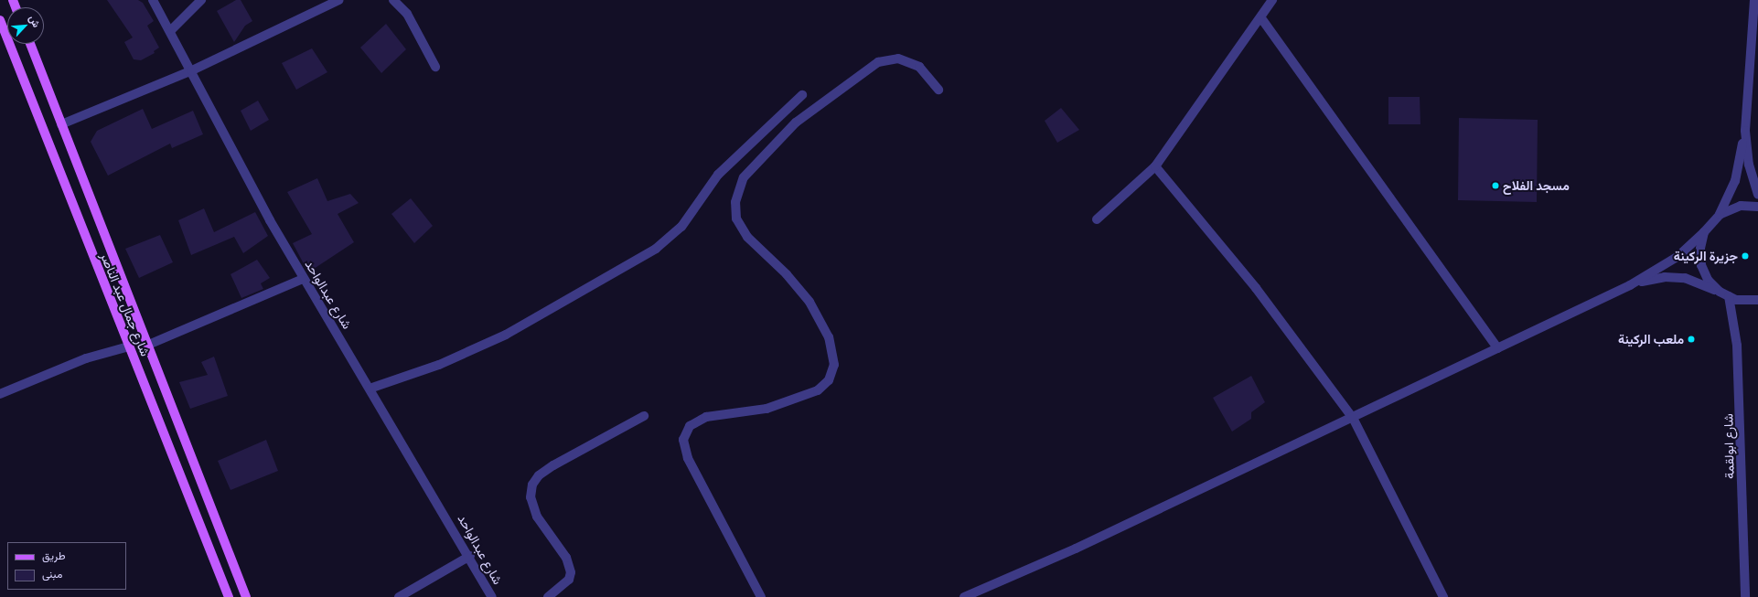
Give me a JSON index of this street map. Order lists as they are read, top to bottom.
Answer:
{
  "streets": {
    "main road": ["شارع جمال عبد الناصر"],
    "street": ["شارع عبدالواحد", "شارع ابولقمة"]
  },
  "places": ["مسجد الفلاح", "جزيرة الركينة", "ملعب الركينة"],
  "legend": ["طريق", "مبنى"],
  "north": "top right"
}
